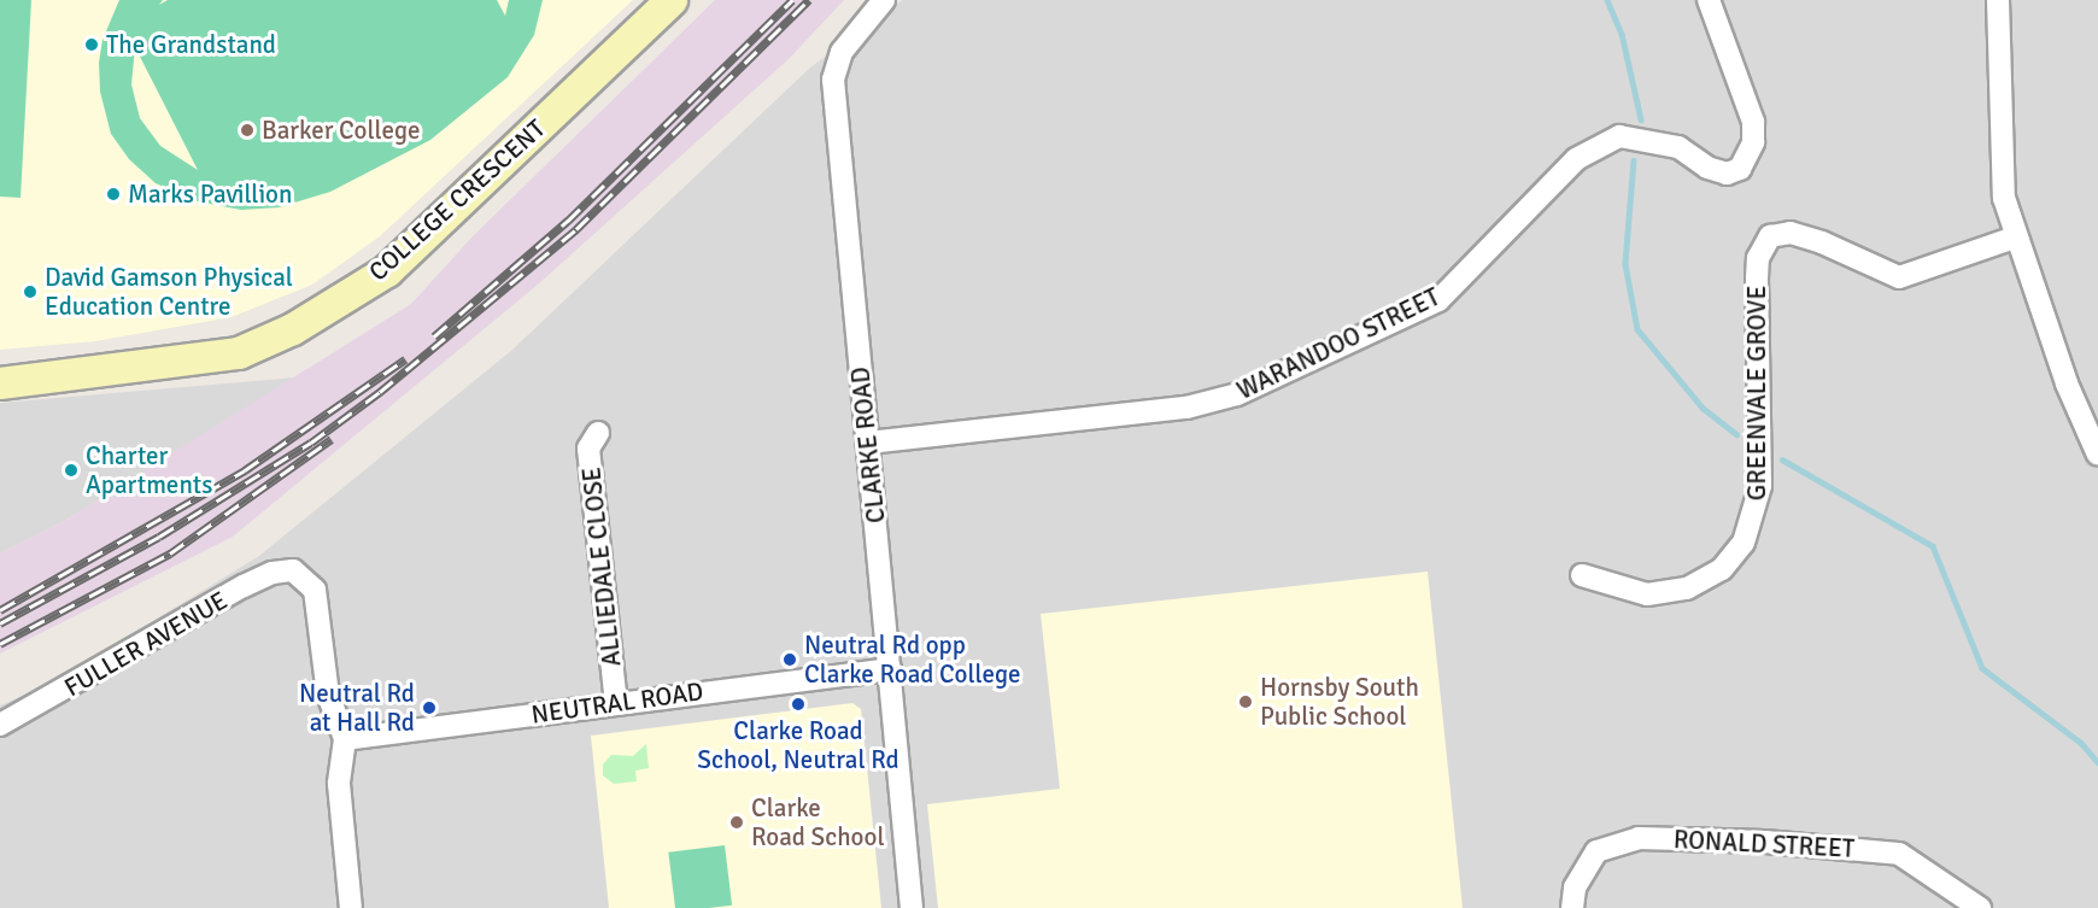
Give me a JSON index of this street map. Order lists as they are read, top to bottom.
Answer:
{
  "streets": {
    "street": [
      "COLLEGE CRESCENT",
      "WARANDOO STREET",
      "GREENVALE GROVE",
      "CLARKE ROAD",
      "ALLIEDALE CLOSE",
      "FULLER AVENUE",
      "NEUTRAL ROAD",
      "RONALD STREET"
    ]
  },
  "crossings": [
    ["WARANDOO STREET", "CLARKE ROAD"],
    ["CLARKE ROAD", "NEUTRAL ROAD"],
    ["ALLIEDALE CLOSE", "NEUTRAL ROAD"],
    ["FULLER AVENUE", "NEUTRAL ROAD"]
  ],
  "places": [
    "The Grandstand",
    "Barker College",
    "Marks Pavillion",
    "David Gamson Physical Education Centre",
    "Charter Apartments",
    "Neutral Rd opp Clarke Road College",
    "Hornsby South Public School",
    "Clarke Road School, Neutral Rd",
    "Neutral Rd at Hall Rd",
    "Clarke Road School"
  ]
}
